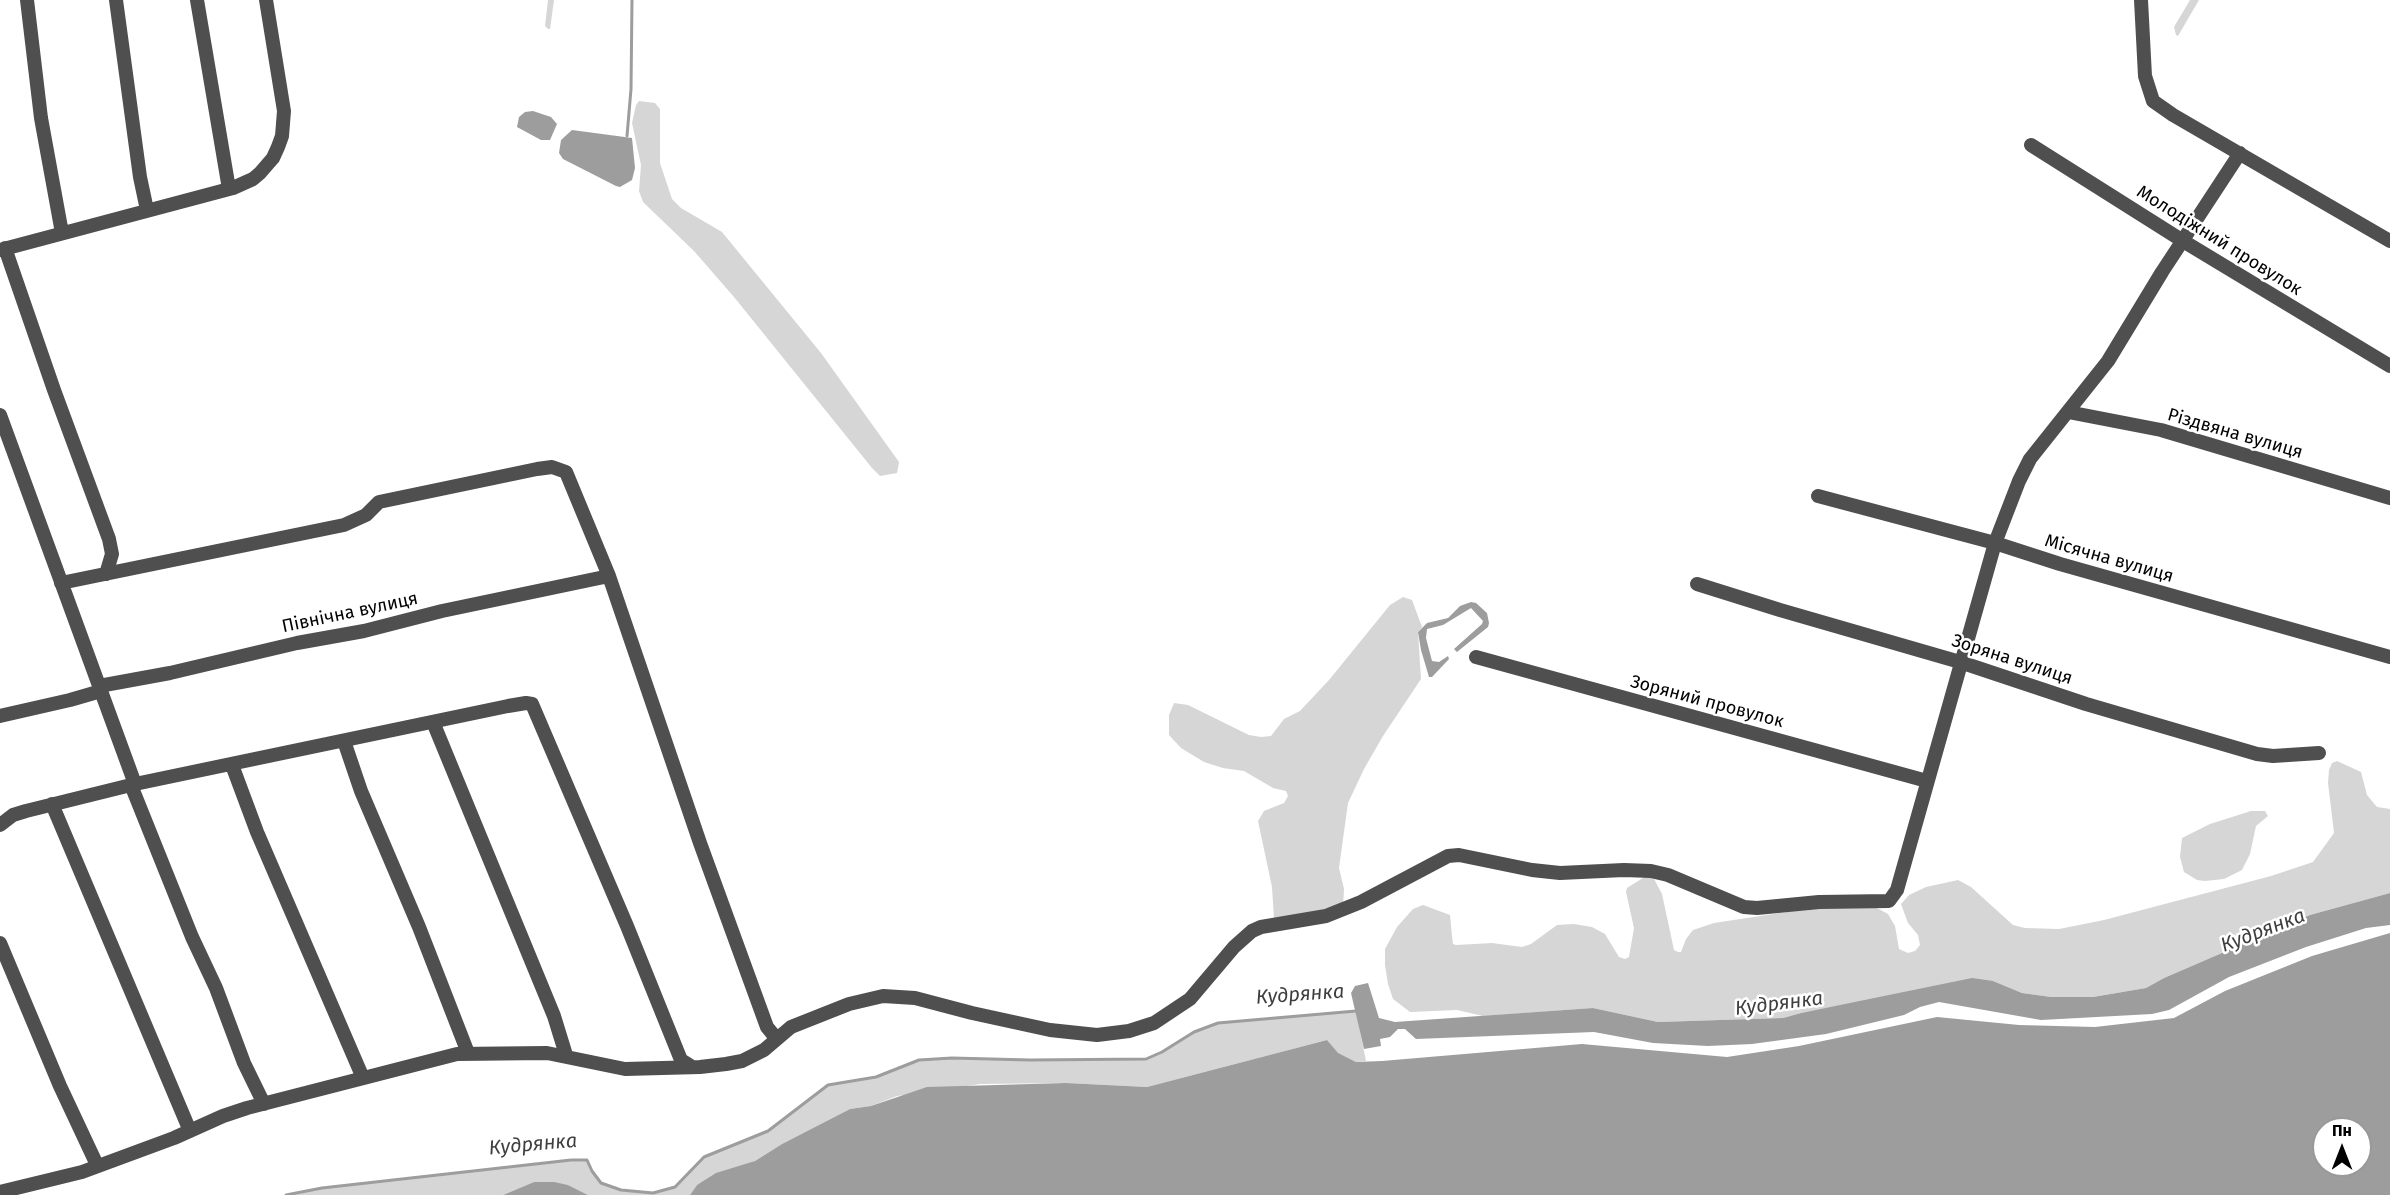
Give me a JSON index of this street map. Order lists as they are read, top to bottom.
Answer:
{
  "streets": {
    "street": [
      "Молодіжний провулок",
      "Різдвяна вулиця",
      "Місячна вулиця",
      "Північна вулиця",
      "Зоряна вулиця",
      "Зоряний провулок"
    ]
  },
  "water": ["Кудрянка"],
  "north": "top"
}
